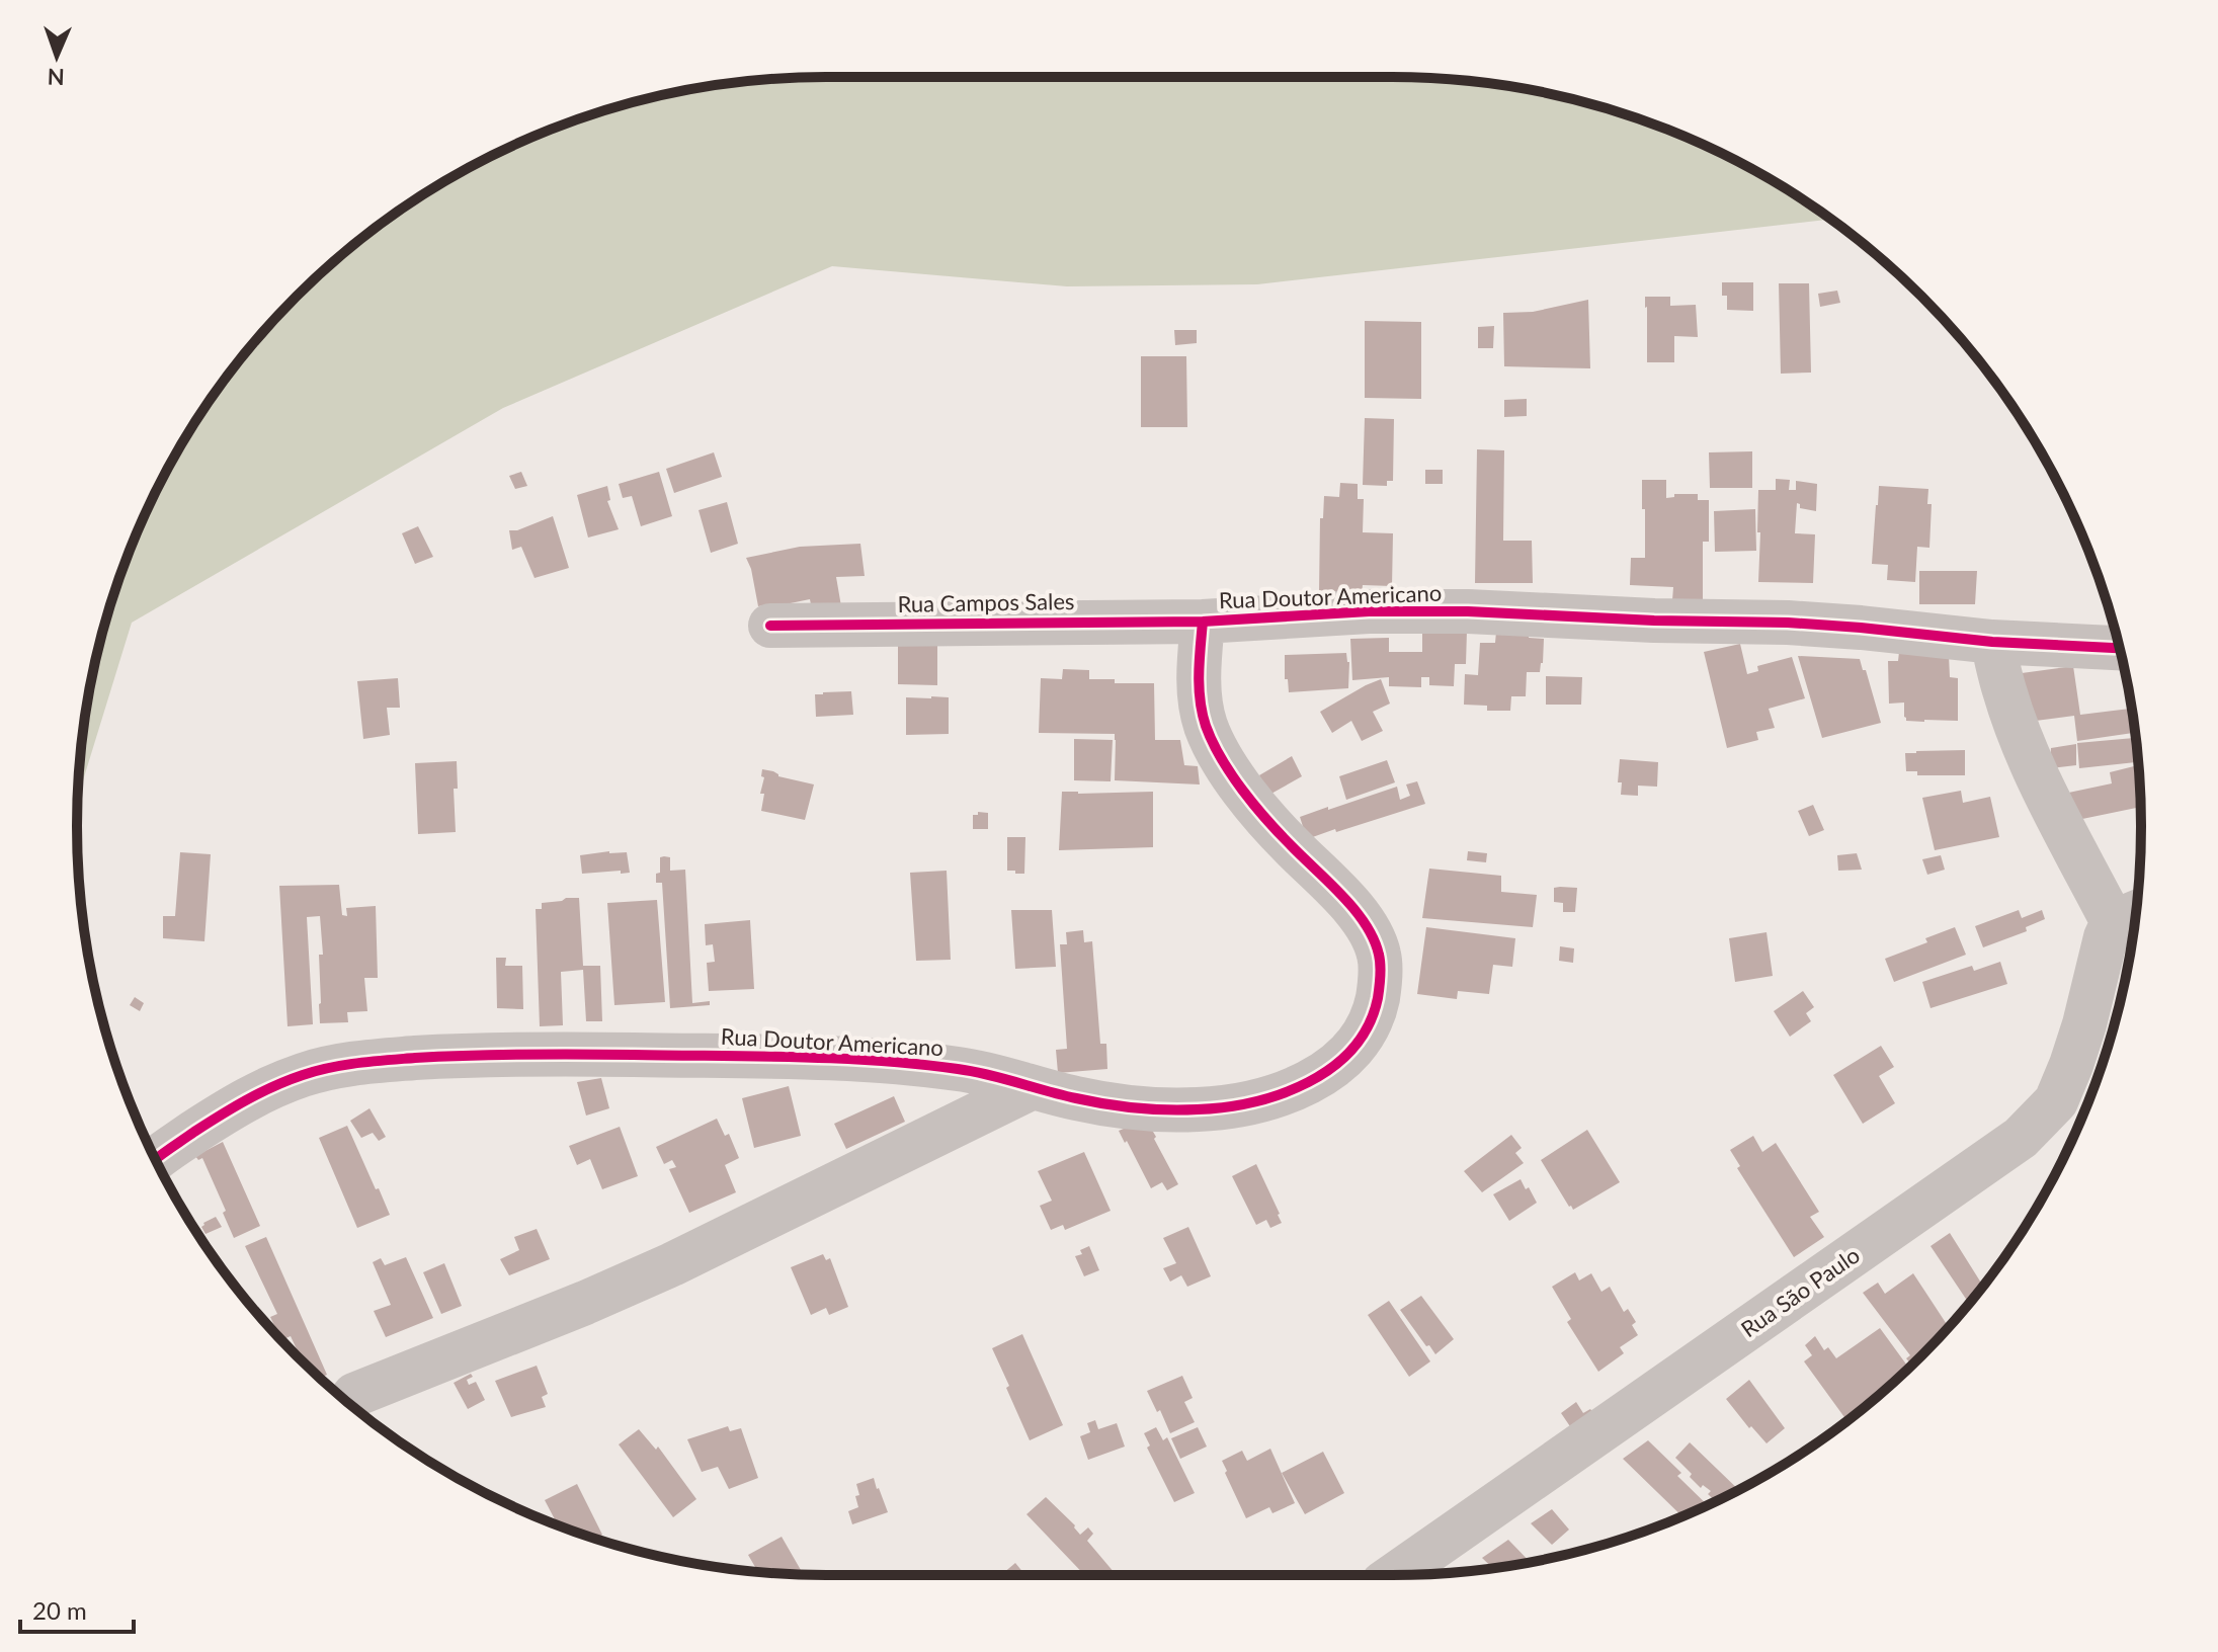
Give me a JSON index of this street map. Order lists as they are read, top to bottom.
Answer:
{
  "streets": {
    "street": ["Rua Doutor Americano", "Rua Campos Sales", "Rua São Paulo"]
  },
  "crossings": [
    ["Rua Doutor Americano", "Rua Campos Sales"]
  ],
  "scale_bar": "20 m",
  "north": "bottom"
}
